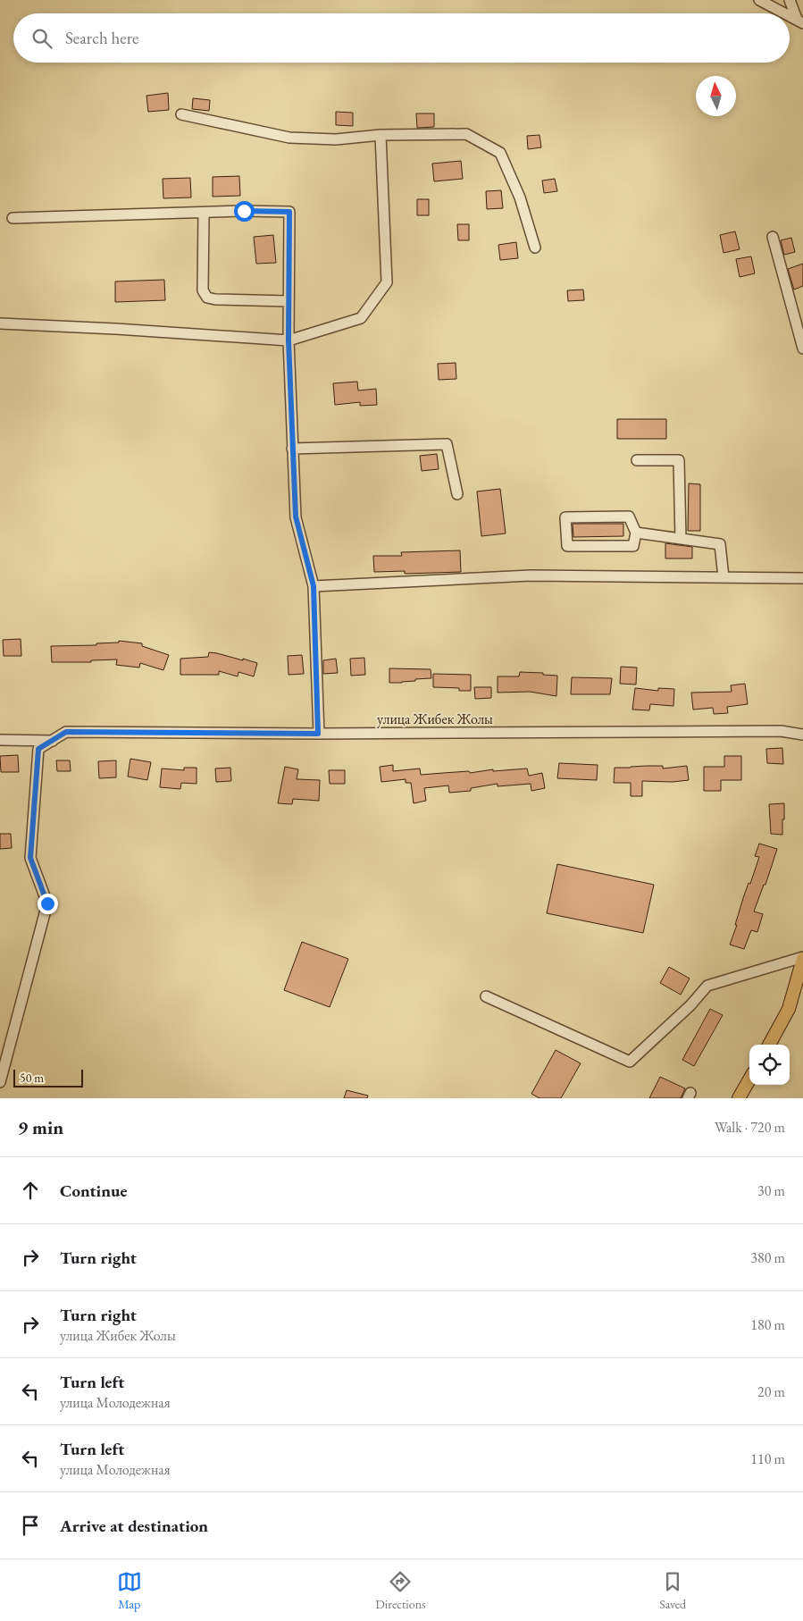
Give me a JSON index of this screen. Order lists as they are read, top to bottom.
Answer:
{
  "streets": {
    "street": ["улица Жибек Жолы"]
  },
  "scale_bar": "50 m",
  "north": "top",
  "page": {
    "search": "Search here",
    "scale": "50 m",
    "heading": ["9 min", "Walk · 720 m"],
    "list": [
      ["Continue", "30 m"],
      ["Turn right", "380 m"],
      ["Turn right", "улица Жибек Жолы", "180 m"],
      ["Turn left", "улица Молодежная", "20 m"],
      ["Turn left", "улица Молодежная", "110 m"],
      "Arrive at destination"
    ],
    "nav": ["Map", "Directions", "Saved"]
  }
}
